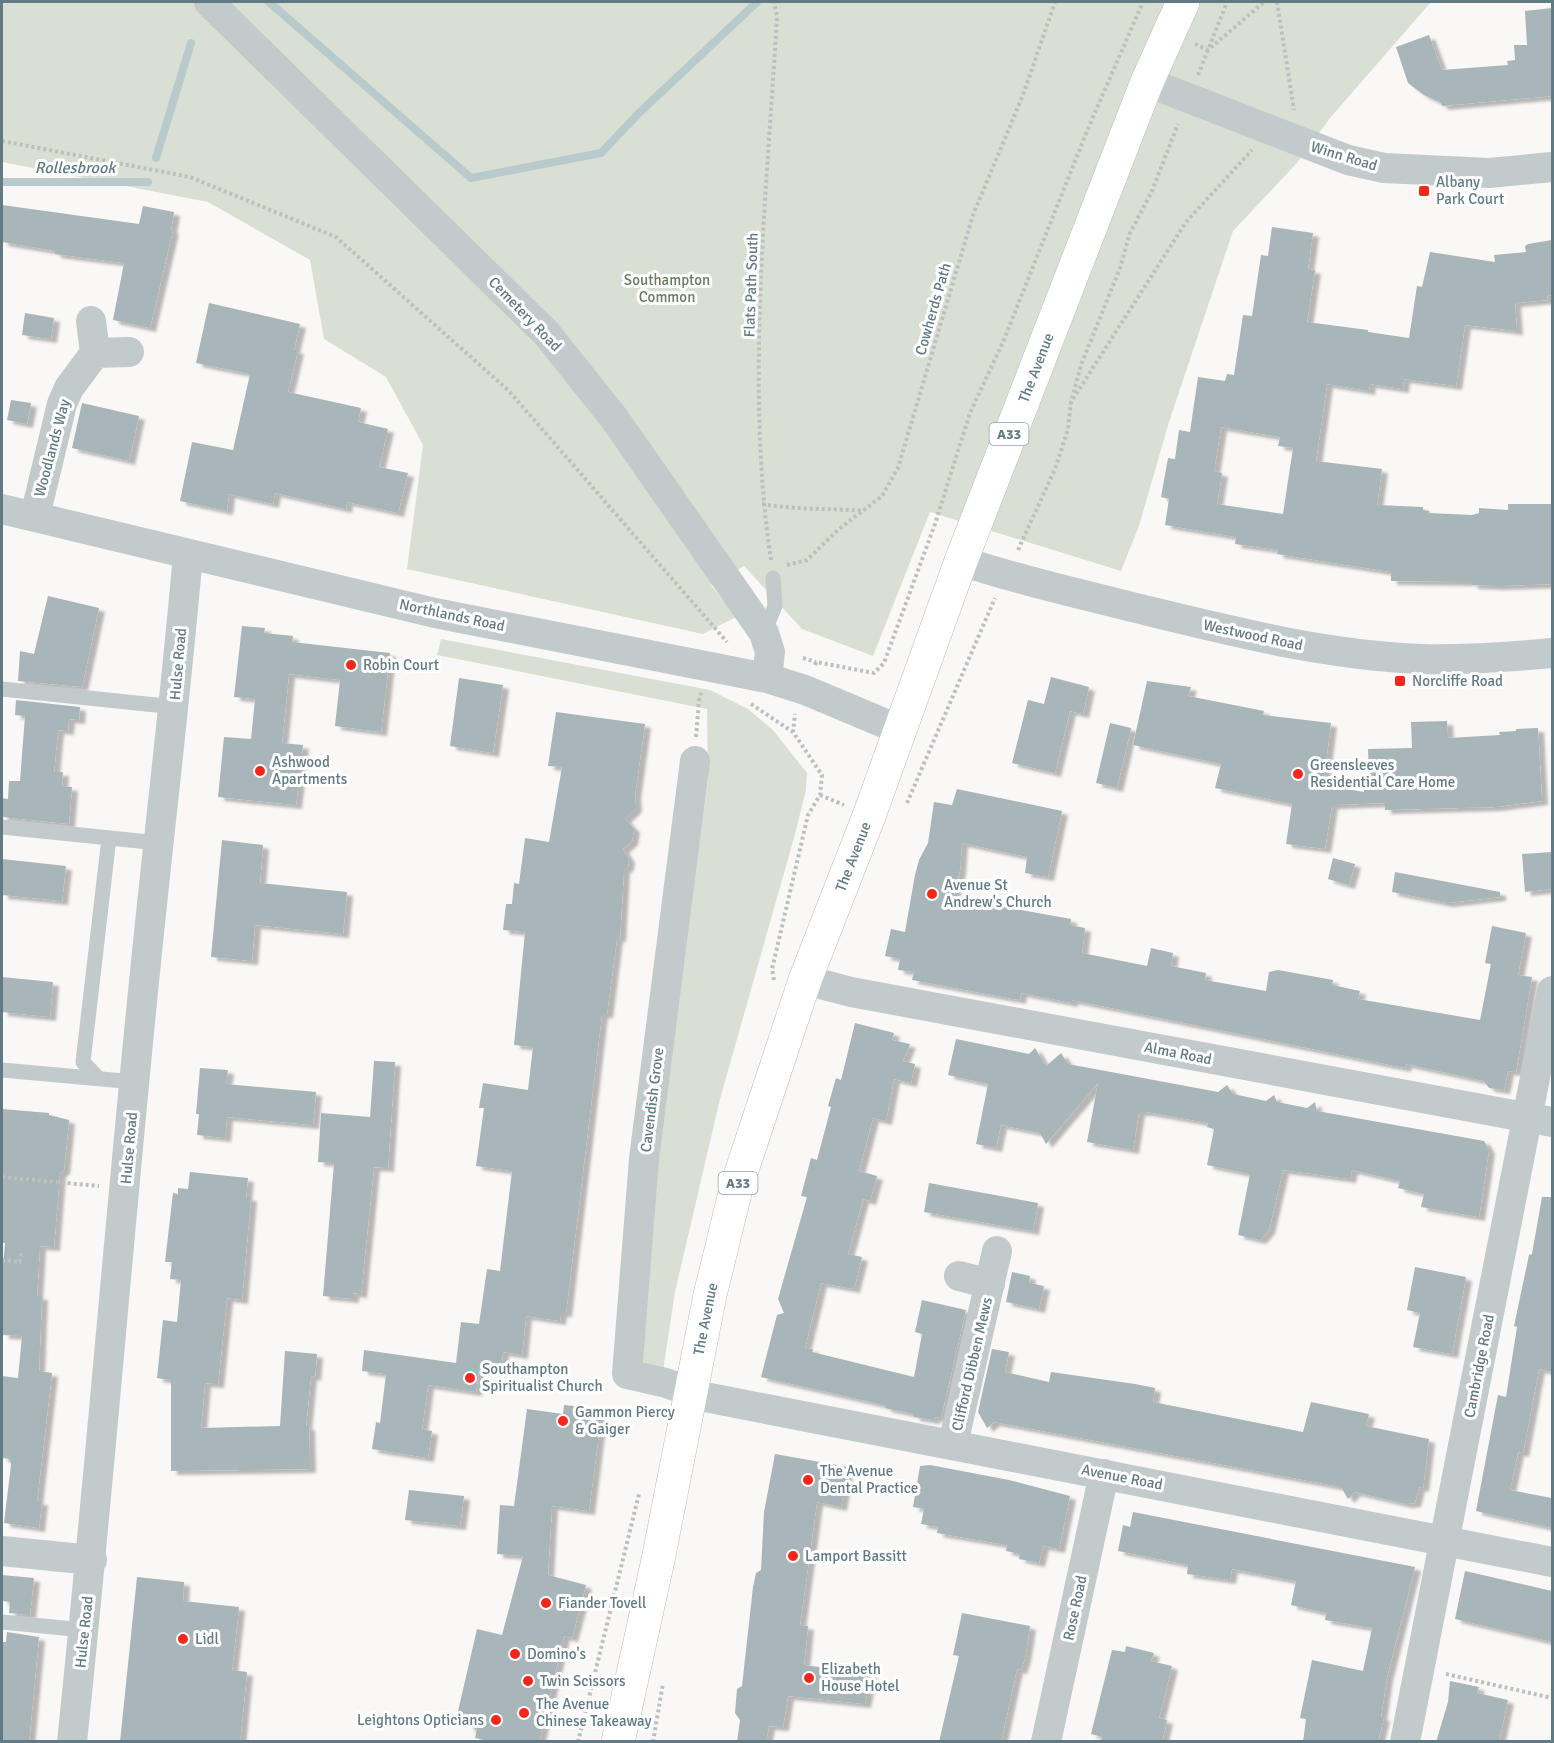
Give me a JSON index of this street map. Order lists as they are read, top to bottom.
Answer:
{
  "streets": {
    "main road": ["The Avenue", "A33"],
    "street": [
      "Winn Road",
      "Cemetery Road",
      "Woodlands Way",
      "Northlands Road",
      "Westwood Road",
      "Hulse Road",
      "Alma Road",
      "Cavendish Grove",
      "Clifford Dibben Mews",
      "Cambridge Road",
      "Avenue Road",
      "Rose Road"
    ],
    "path": ["Flats Path South", "Cowherds Path"]
  },
  "crossings": [
    ["Winn Road", "The Avenue"],
    ["Flats Path South", "Cowherds Path"],
    ["Cemetery Road", "Northlands Road"],
    ["The Avenue", "Northlands Road"],
    ["The Avenue", "Westwood Road"],
    ["The Avenue", "Alma Road"],
    ["The Avenue", "Cavendish Grove"],
    ["The Avenue", "Avenue Road"],
    ["Woodlands Way", "Northlands Road"],
    ["Northlands Road", "Hulse Road"],
    ["Alma Road", "Cambridge Road"],
    ["Cavendish Grove", "Avenue Road"],
    ["Clifford Dibben Mews", "Avenue Road"],
    ["Cambridge Road", "Avenue Road"],
    ["Avenue Road", "Rose Road"]
  ],
  "water": ["Rollesbrook"],
  "parks": ["Southampton Common"],
  "places": {
    "transit": ["Albany Park Court", "Norcliffe Road"],
    "other": [
      "Robin Court",
      "Ashwood Apartments",
      "Greensleeves Residential Care Home",
      "Avenue St Andrew's Church",
      "Southampton Spiritualist Church",
      "Gammon Piercy & Gaiger",
      "The Avenue Dental Practice",
      "Lamport Bassitt",
      "Fiander Tovell",
      "Lidl",
      "Domino's",
      "Elizabeth House Hotel",
      "Twin Scissors",
      "The Avenue Chinese Takeaway",
      "Leightons Opticians"
    ]
  }
}
